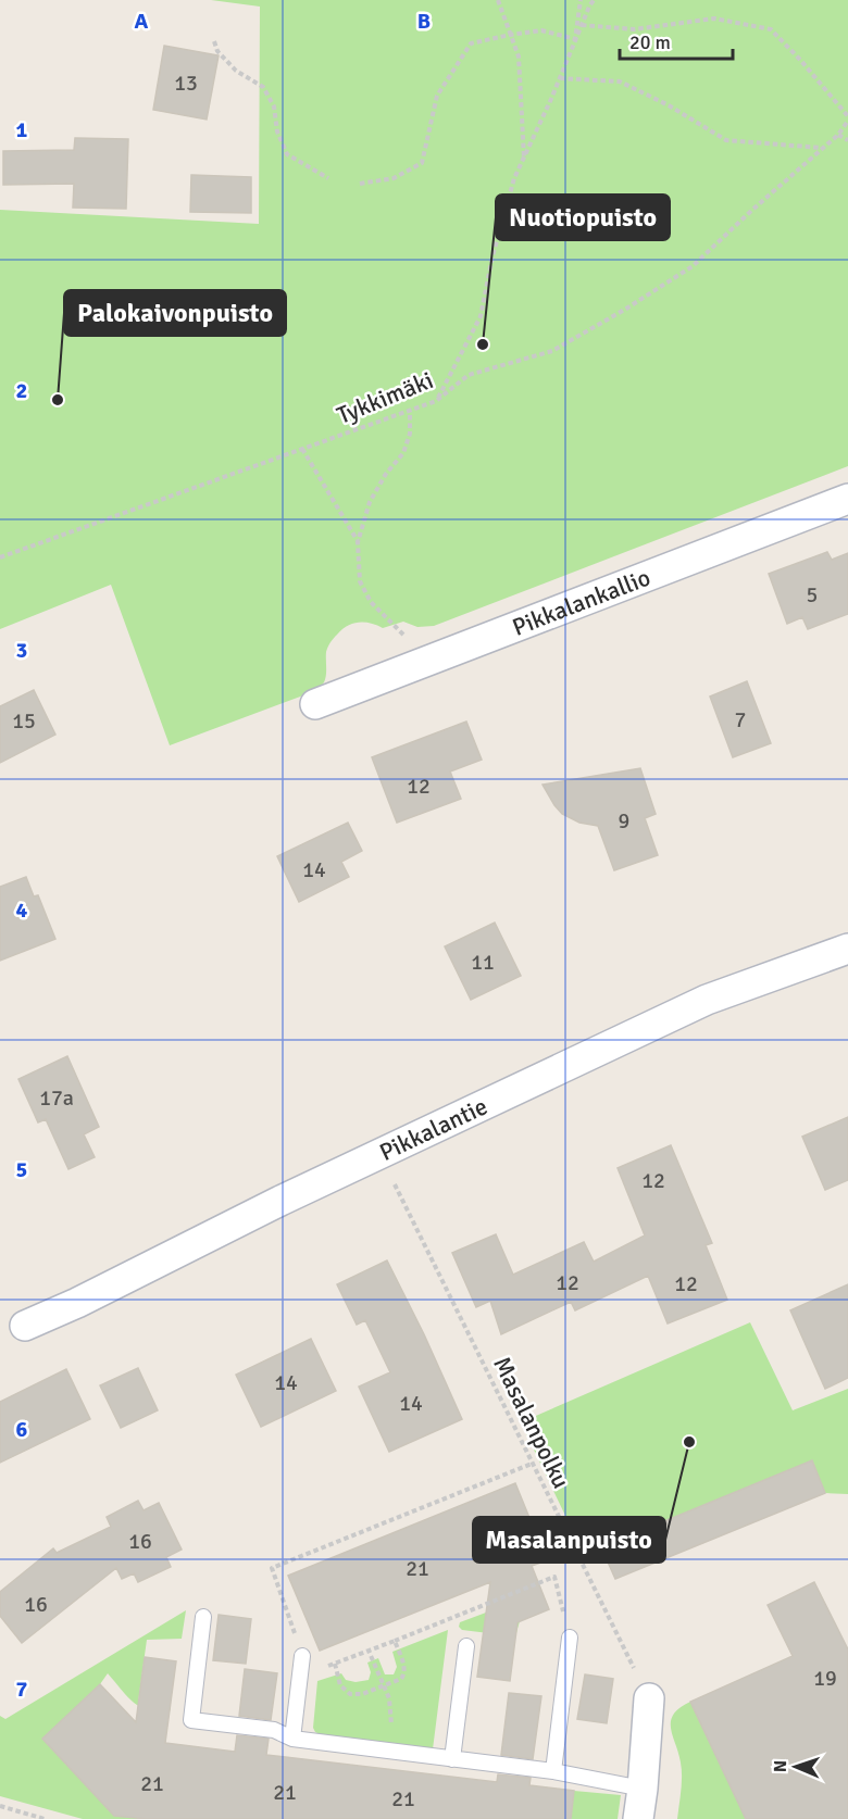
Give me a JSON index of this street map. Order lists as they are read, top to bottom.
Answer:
{
  "streets": {
    "street": ["Pikkalankallio", "Pikkalantie"],
    "path": ["Tykkimäki", "Masalanpolku"]
  },
  "crossings": [
    ["Pikkalantie", "Masalanpolku"]
  ],
  "places": ["Nuotiopuisto", "Palokaivonpuisto", "Masalanpuisto"],
  "house_numbers": [
    "13",
    "5",
    "7",
    "15",
    "12",
    "9",
    "14",
    "11",
    "17a",
    "12",
    "12",
    "12",
    "14",
    "14",
    "16",
    "21",
    "16",
    "19",
    "21",
    "21",
    "21"
  ],
  "scale_bar": "20 m",
  "north": "left",
  "grid": {
    "columns": ["A", "B"],
    "rows": [
      "1",
      "2",
      "3",
      "4",
      "5",
      "6",
      "7"
    ]
  }
}
